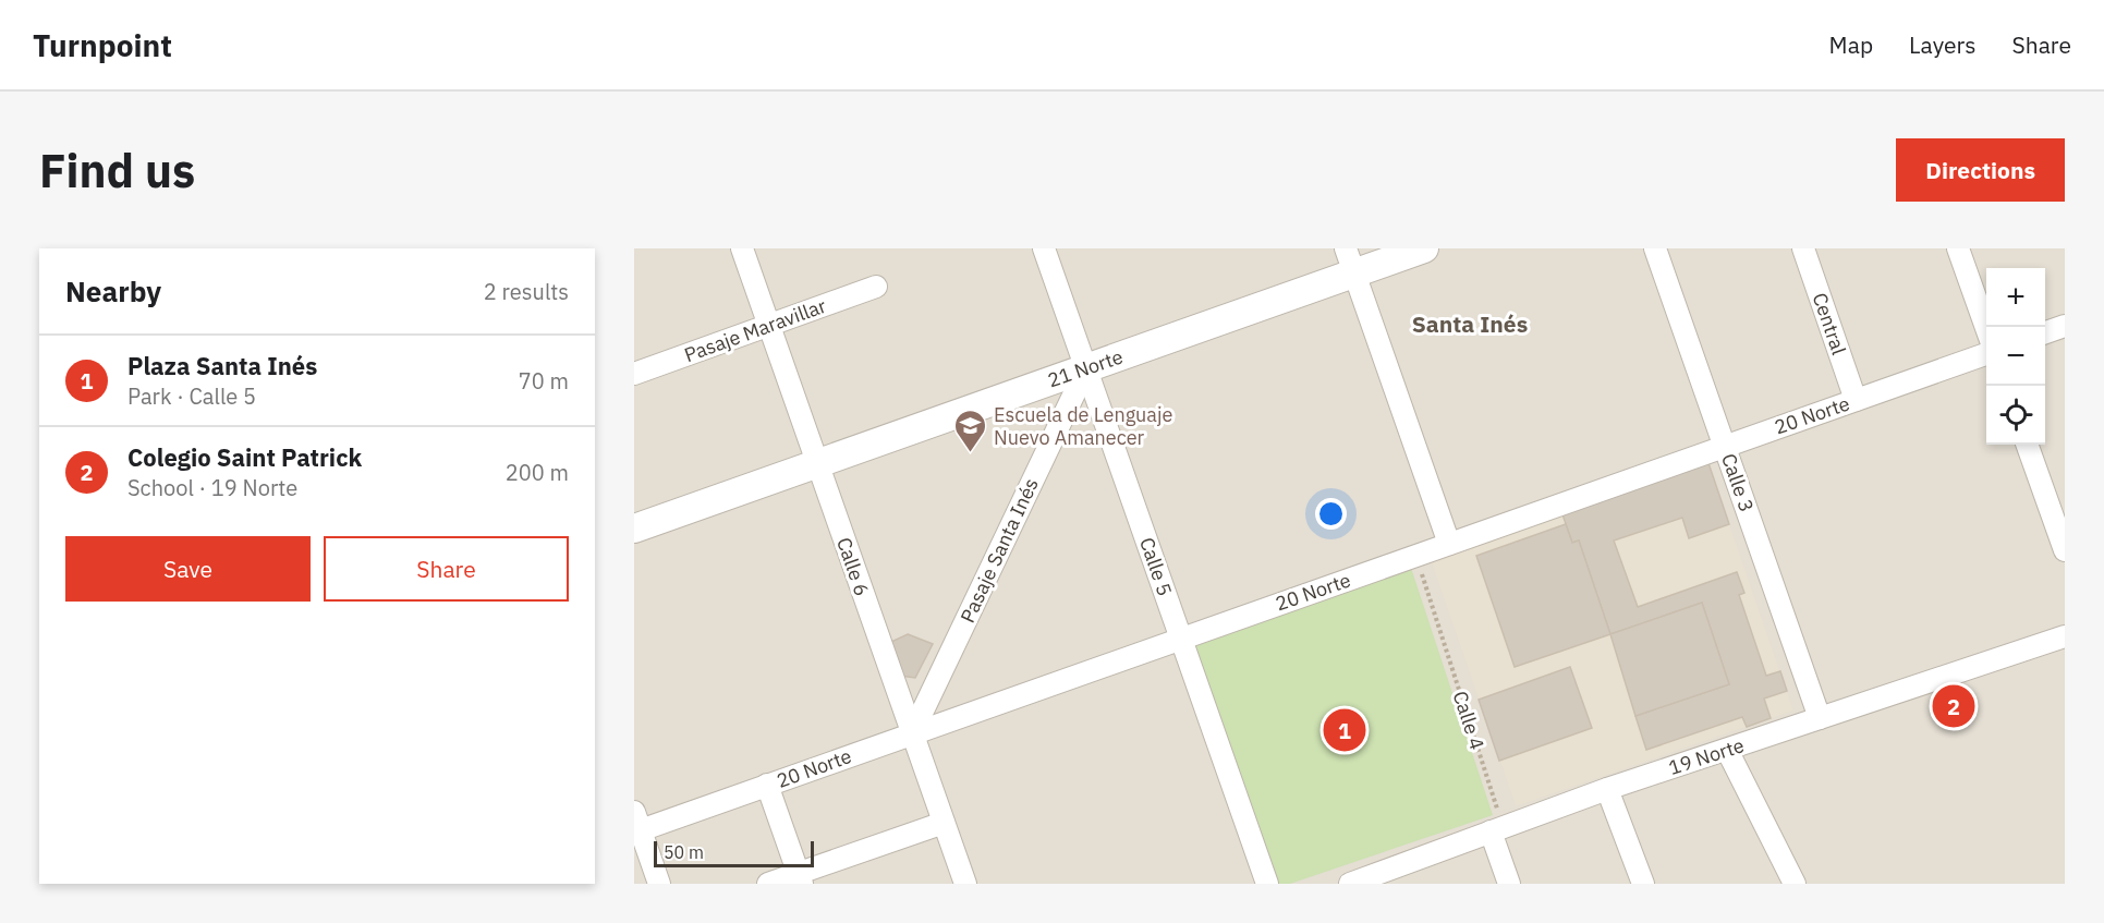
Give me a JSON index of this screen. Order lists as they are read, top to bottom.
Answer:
{
  "streets": {
    "street": [
      "Central",
      "Pasaje Maravillar",
      "21 Norte",
      "20 Norte",
      "Calle 3",
      "Pasaje Santa Inés",
      "Calle 6",
      "Calle 5",
      "19 Norte"
    ],
    "path": ["Calle 4"]
  },
  "crossings": [
    ["Central", "20 Norte"],
    ["Pasaje Maravillar", "Calle 6"],
    ["21 Norte", "Pasaje Santa Inés"],
    ["21 Norte", "Calle 6"],
    ["21 Norte", "Calle 5"],
    ["20 Norte", "Calle 3"],
    ["20 Norte", "Pasaje Santa Inés"],
    ["20 Norte", "Calle 6"],
    ["20 Norte", "Calle 5"],
    ["20 Norte", "Calle 4"],
    ["Calle 3", "19 Norte"],
    ["Pasaje Santa Inés", "Calle 6"],
    ["Pasaje Santa Inés", "Calle 5"],
    ["Calle 4", "19 Norte"]
  ],
  "districts": ["Santa Inés"],
  "places": {
    "school or university": ["Escuela de Lenguaje Nuevo Amanecer"]
  },
  "scale_bar": "50 m",
  "page": {
    "header": "Turnpoint",
    "nav": ["Map", "Layers", "Share"],
    "buttons": [
      "Directions",
      ["Save", "Share"]
    ],
    "title": "Find us",
    "heading": ["Nearby", "2 results"],
    "map_buttons": ["+", "−"],
    "list": [
      {
        "mark": "1",
        "name": "Plaza Santa Inés",
        "note": "Park · Calle 5",
        "value": "70 m"
      },
      {
        "mark": "2",
        "name": "Colegio Saint Patrick",
        "note": "School · 19 Norte",
        "value": "200 m"
      }
    ],
    "pins": ["2", "1"],
    "scale": "50 m"
  }
}
